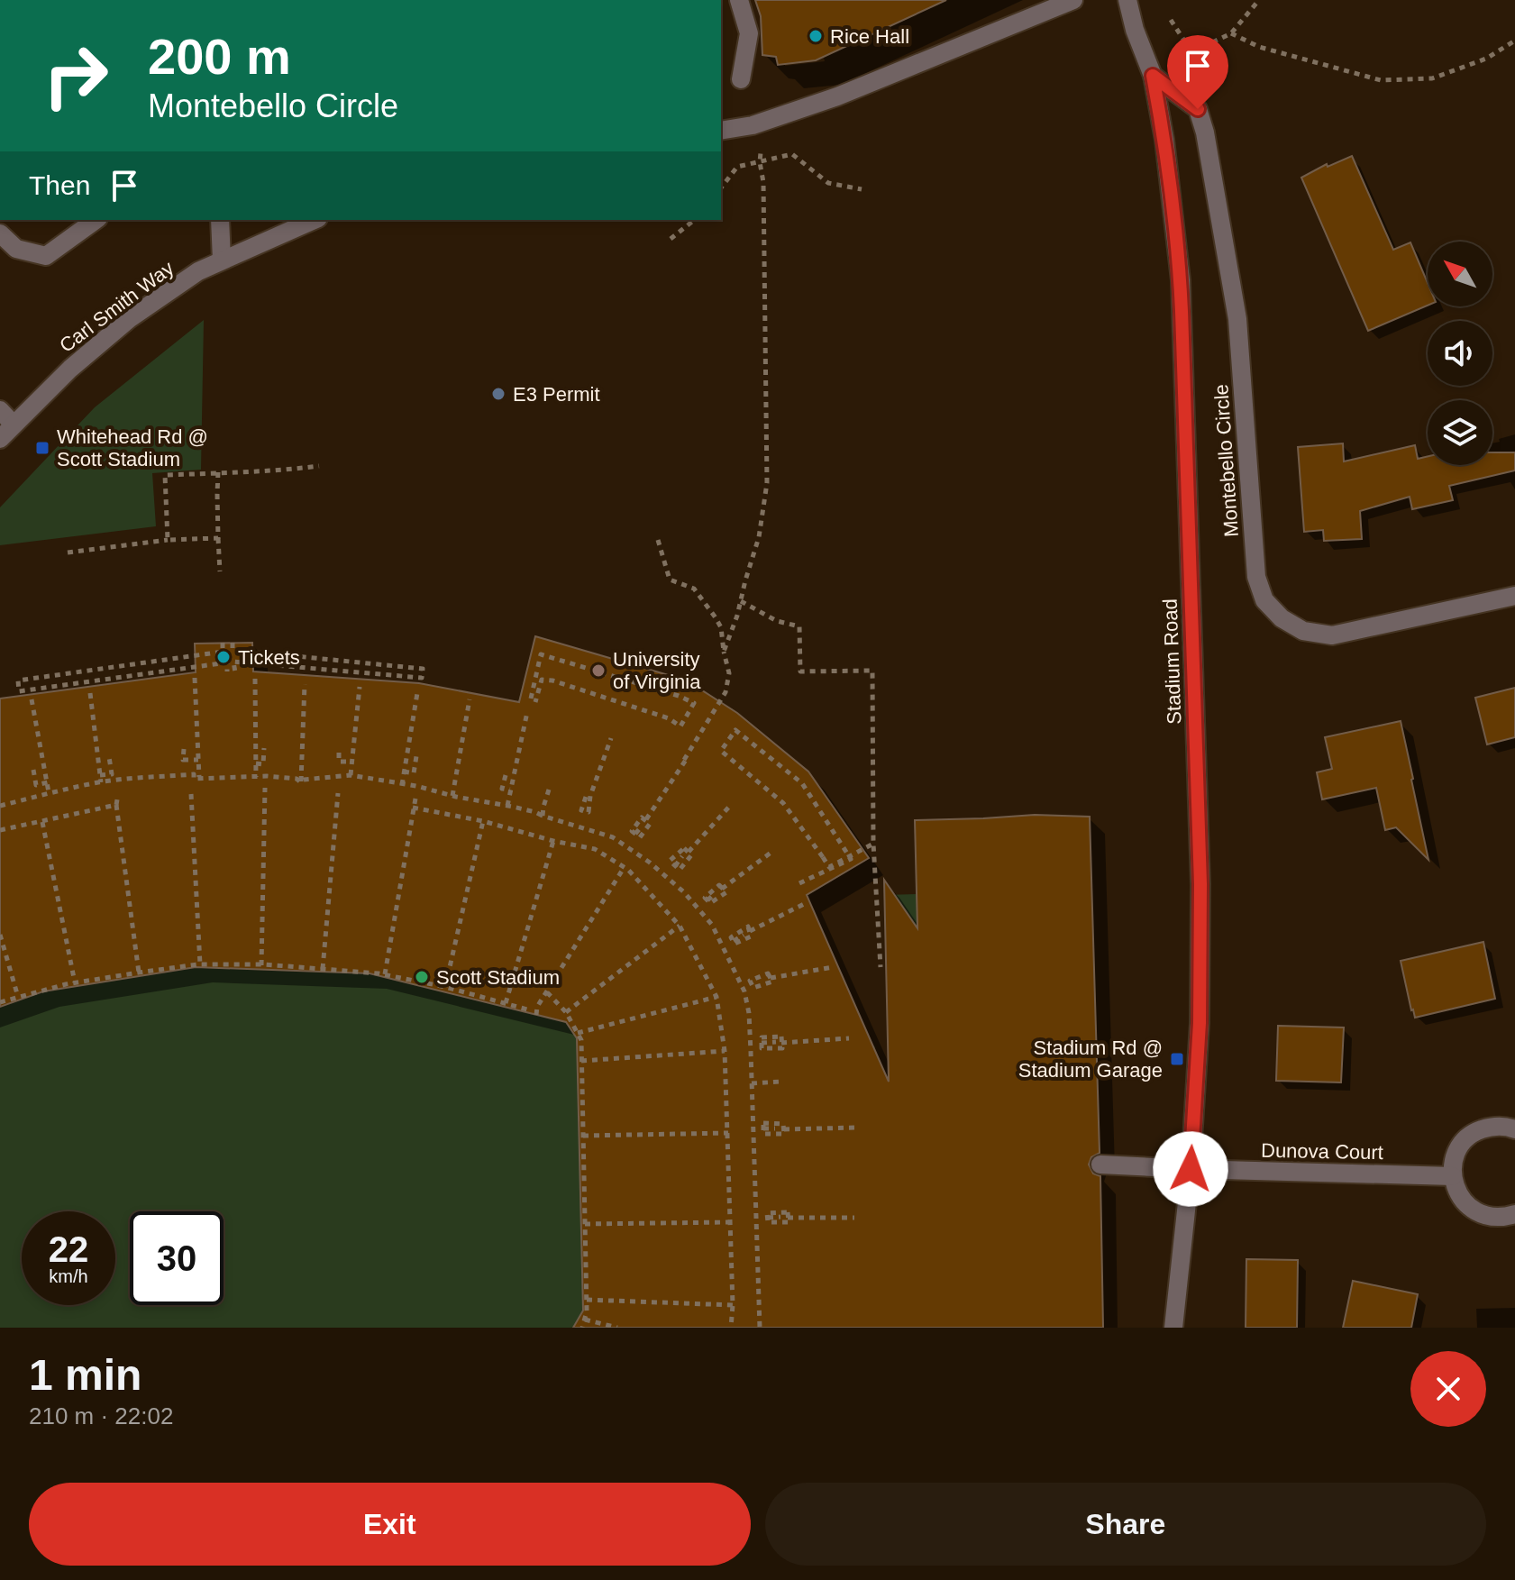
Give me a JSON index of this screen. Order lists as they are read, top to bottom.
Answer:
{
  "streets": {
    "street": [
      "Carl Smith Way",
      "Montebello Circle",
      "Stadium Road",
      "Dunova Court"
    ]
  },
  "crossings": [
    ["Montebello Circle", "Stadium Road"],
    ["Stadium Road", "Dunova Court"]
  ],
  "places": {
    "other": [
      "Rice Hall",
      "E3 Permit",
      "Tickets",
      "University of Virginia",
      "Scott Stadium"
    ],
    "transit": ["Whitehead Rd @ Scott Stadium", "Stadium Rd @ Stadium Garage"]
  },
  "north": "top left",
  "page": {
    "turn": ["200 m", "Montebello Circle"],
    "then": "Then",
    "speed": "22 km/h",
    "limit": "30",
    "heading": ["1 min", "210 m · 22:02"],
    "buttons": ["Exit", "Share"]
  }
}
